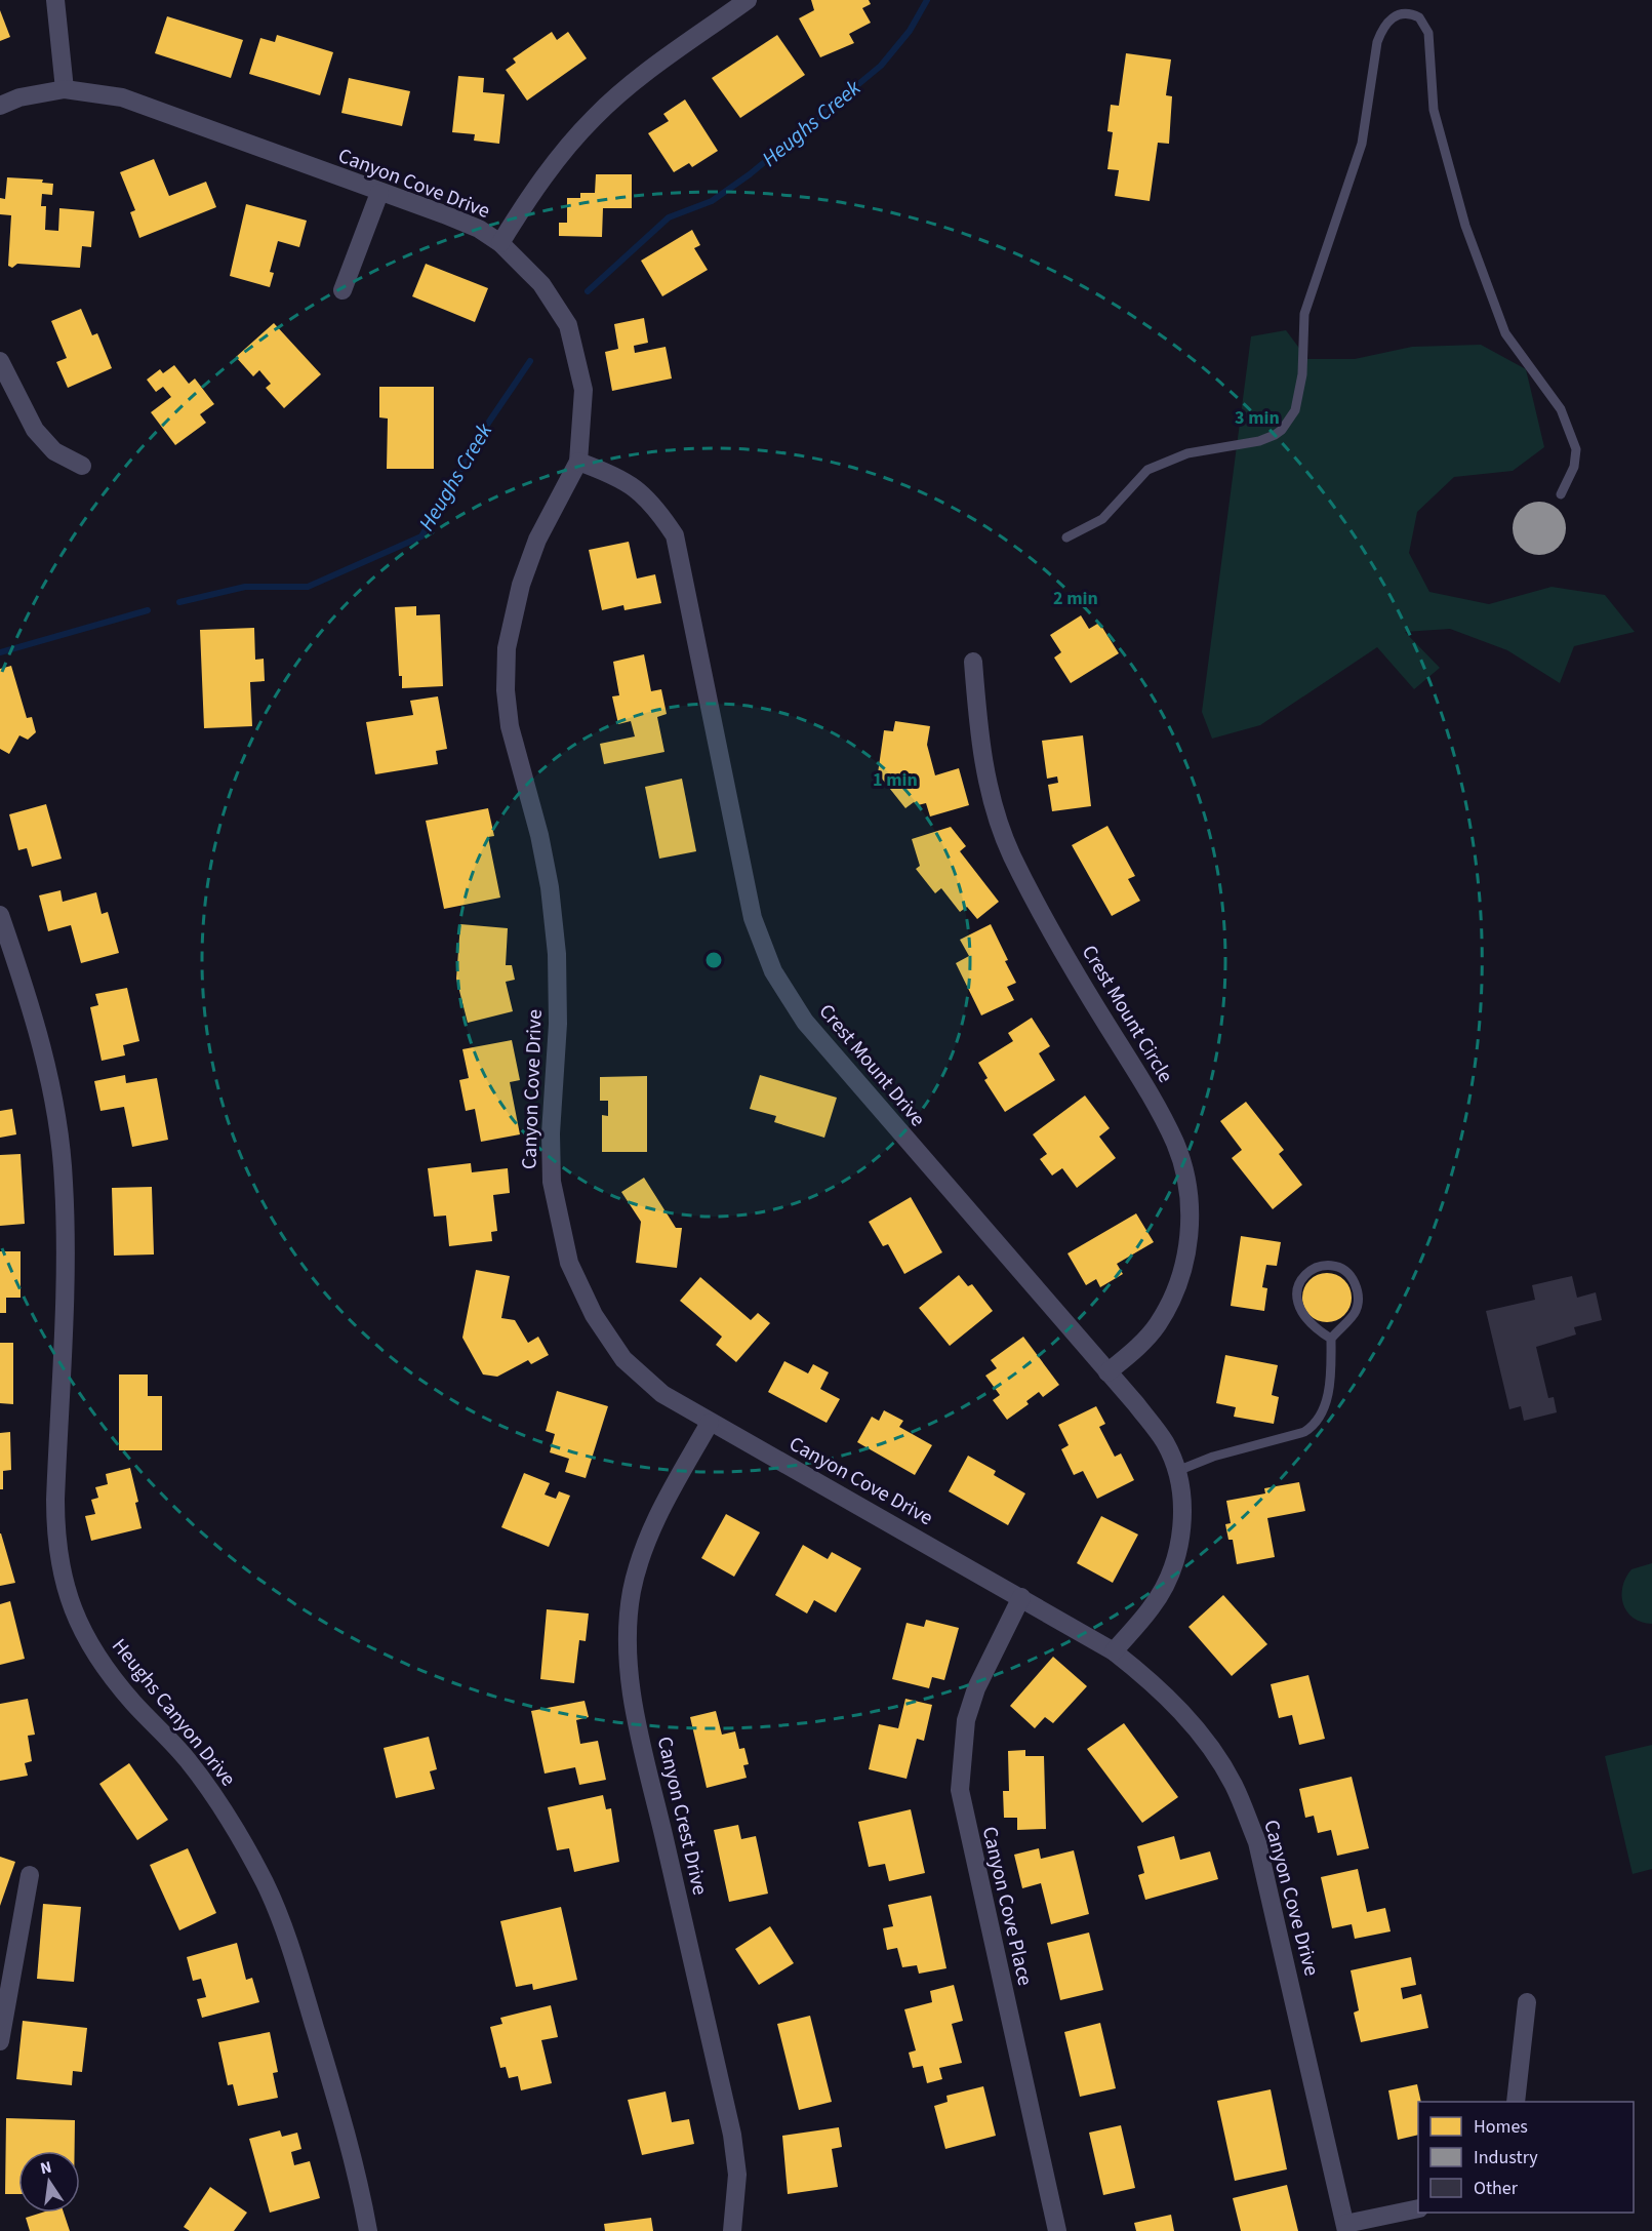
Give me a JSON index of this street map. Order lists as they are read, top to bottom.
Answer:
{
  "streets": {
    "street": [
      "Canyon Cove Drive",
      "Crest Mount Circle",
      "Crest Mount Drive",
      "Heughs Canyon Drive",
      "Canyon Crest Drive",
      "Canyon Cove Place"
    ]
  },
  "crossings": [
    ["Canyon Cove Drive", "Crest Mount Drive"],
    ["Canyon Cove Drive", "Canyon Crest Drive"],
    ["Canyon Cove Drive", "Canyon Cove Place"],
    ["Crest Mount Circle", "Crest Mount Drive"]
  ],
  "water": ["Heughs Creek"],
  "legend": ["Homes", "Industry", "Other"],
  "north": "top",
  "rings": ["3 min", "2 min", "1 min"]
}
